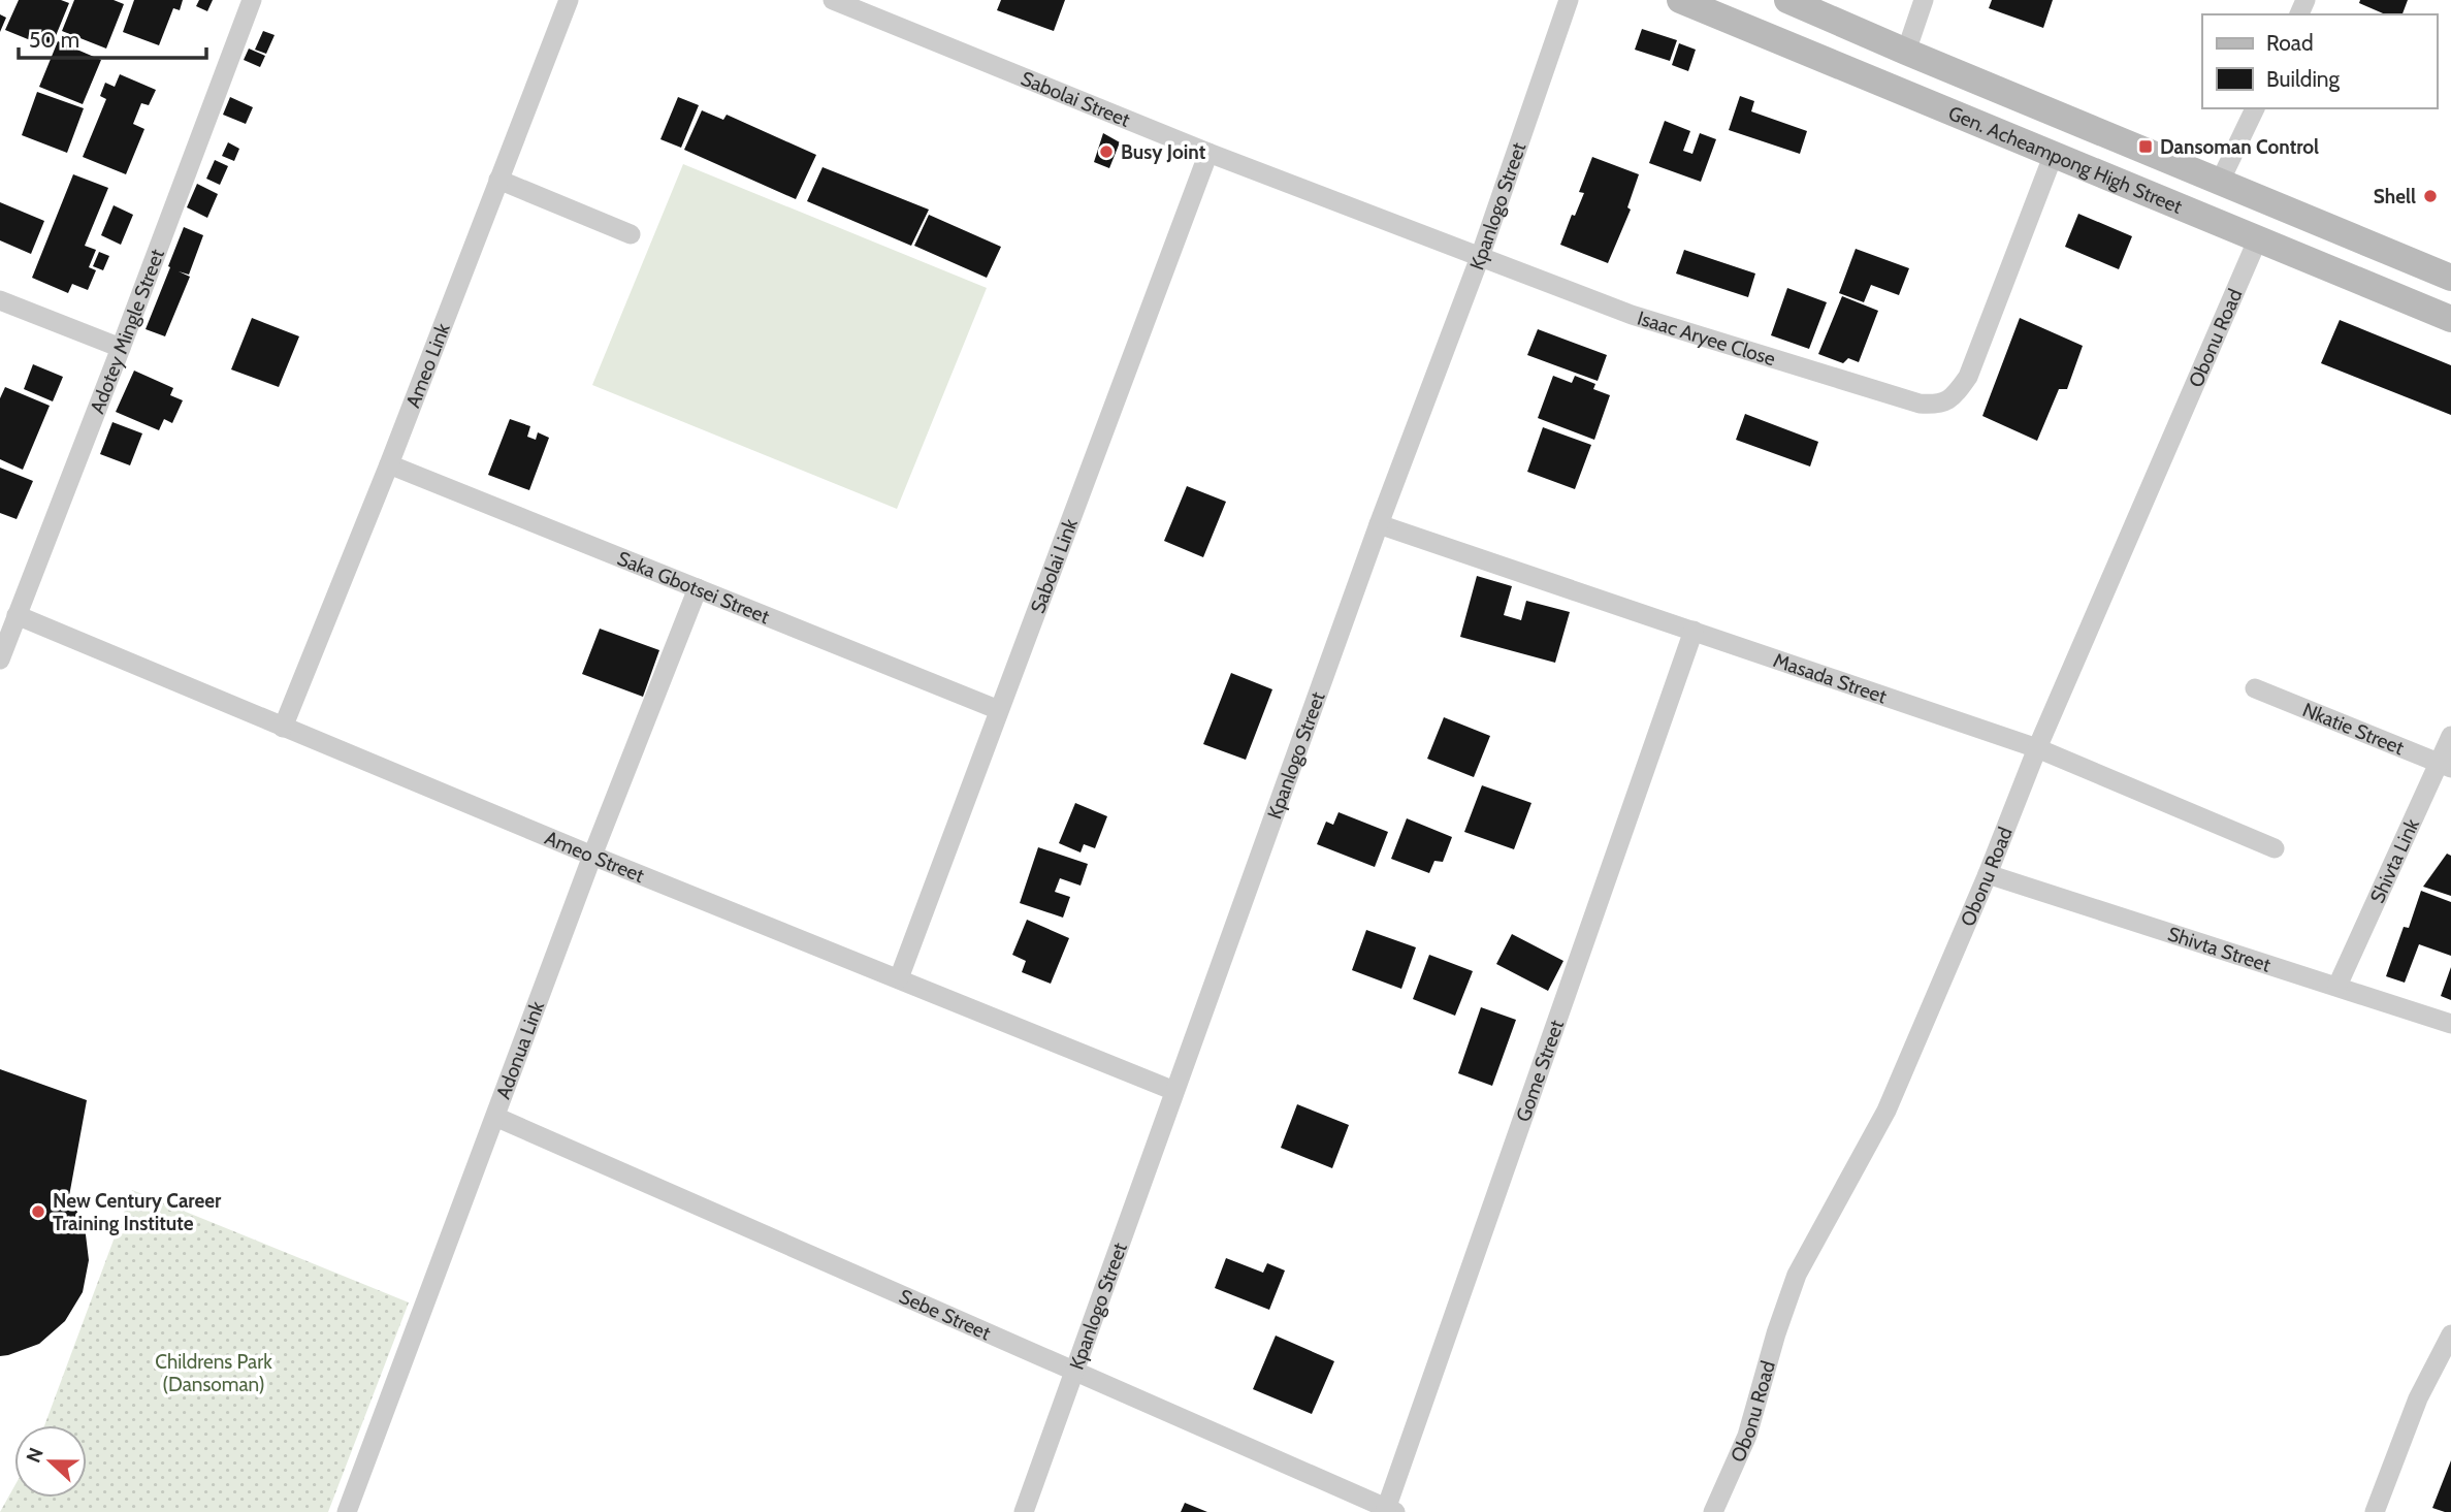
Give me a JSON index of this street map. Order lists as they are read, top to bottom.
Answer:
{
  "streets": {
    "main road": ["Gen. Acheampong High Street"],
    "street": [
      "Sabolai Street",
      "Kpanlogo Street",
      "Adotey Mingle Street",
      "Isaac Aryee Close",
      "Obonu Road",
      "Ameo Link",
      "Sabolai Link",
      "Saka Gbotsei Street",
      "Masada Street",
      "Nkatie Street",
      "Ameo Street",
      "Shivta Link",
      "Shivta Street",
      "Adonua Link",
      "Gome Street",
      "Sebe Street"
    ]
  },
  "crossings": [
    ["Sabolai Street", "Kpanlogo Street"],
    ["Sabolai Street", "Isaac Aryee Close"],
    ["Sabolai Street", "Sabolai Link"],
    ["Gen. Acheampong High Street", "Isaac Aryee Close"],
    ["Gen. Acheampong High Street", "Obonu Road"],
    ["Kpanlogo Street", "Isaac Aryee Close"],
    ["Kpanlogo Street", "Masada Street"],
    ["Kpanlogo Street", "Ameo Street"],
    ["Kpanlogo Street", "Sebe Street"],
    ["Adotey Mingle Street", "Ameo Street"],
    ["Obonu Road", "Masada Street"],
    ["Obonu Road", "Shivta Street"],
    ["Ameo Link", "Saka Gbotsei Street"],
    ["Ameo Link", "Ameo Street"],
    ["Sabolai Link", "Saka Gbotsei Street"],
    ["Sabolai Link", "Ameo Street"],
    ["Saka Gbotsei Street", "Adonua Link"],
    ["Masada Street", "Gome Street"],
    ["Nkatie Street", "Shivta Link"],
    ["Ameo Street", "Adonua Link"],
    ["Shivta Link", "Shivta Street"],
    ["Adonua Link", "Sebe Street"],
    ["Gome Street", "Sebe Street"]
  ],
  "parks": ["Childrens Park (Dansoman)"],
  "places": {
    "transit": ["Dansoman Control"],
    "other": ["Busy Joint", "Shell", "New Century Career Training Institute"]
  },
  "legend": ["Road", "Building"],
  "scale_bar": "50 m",
  "north": "left"
}
